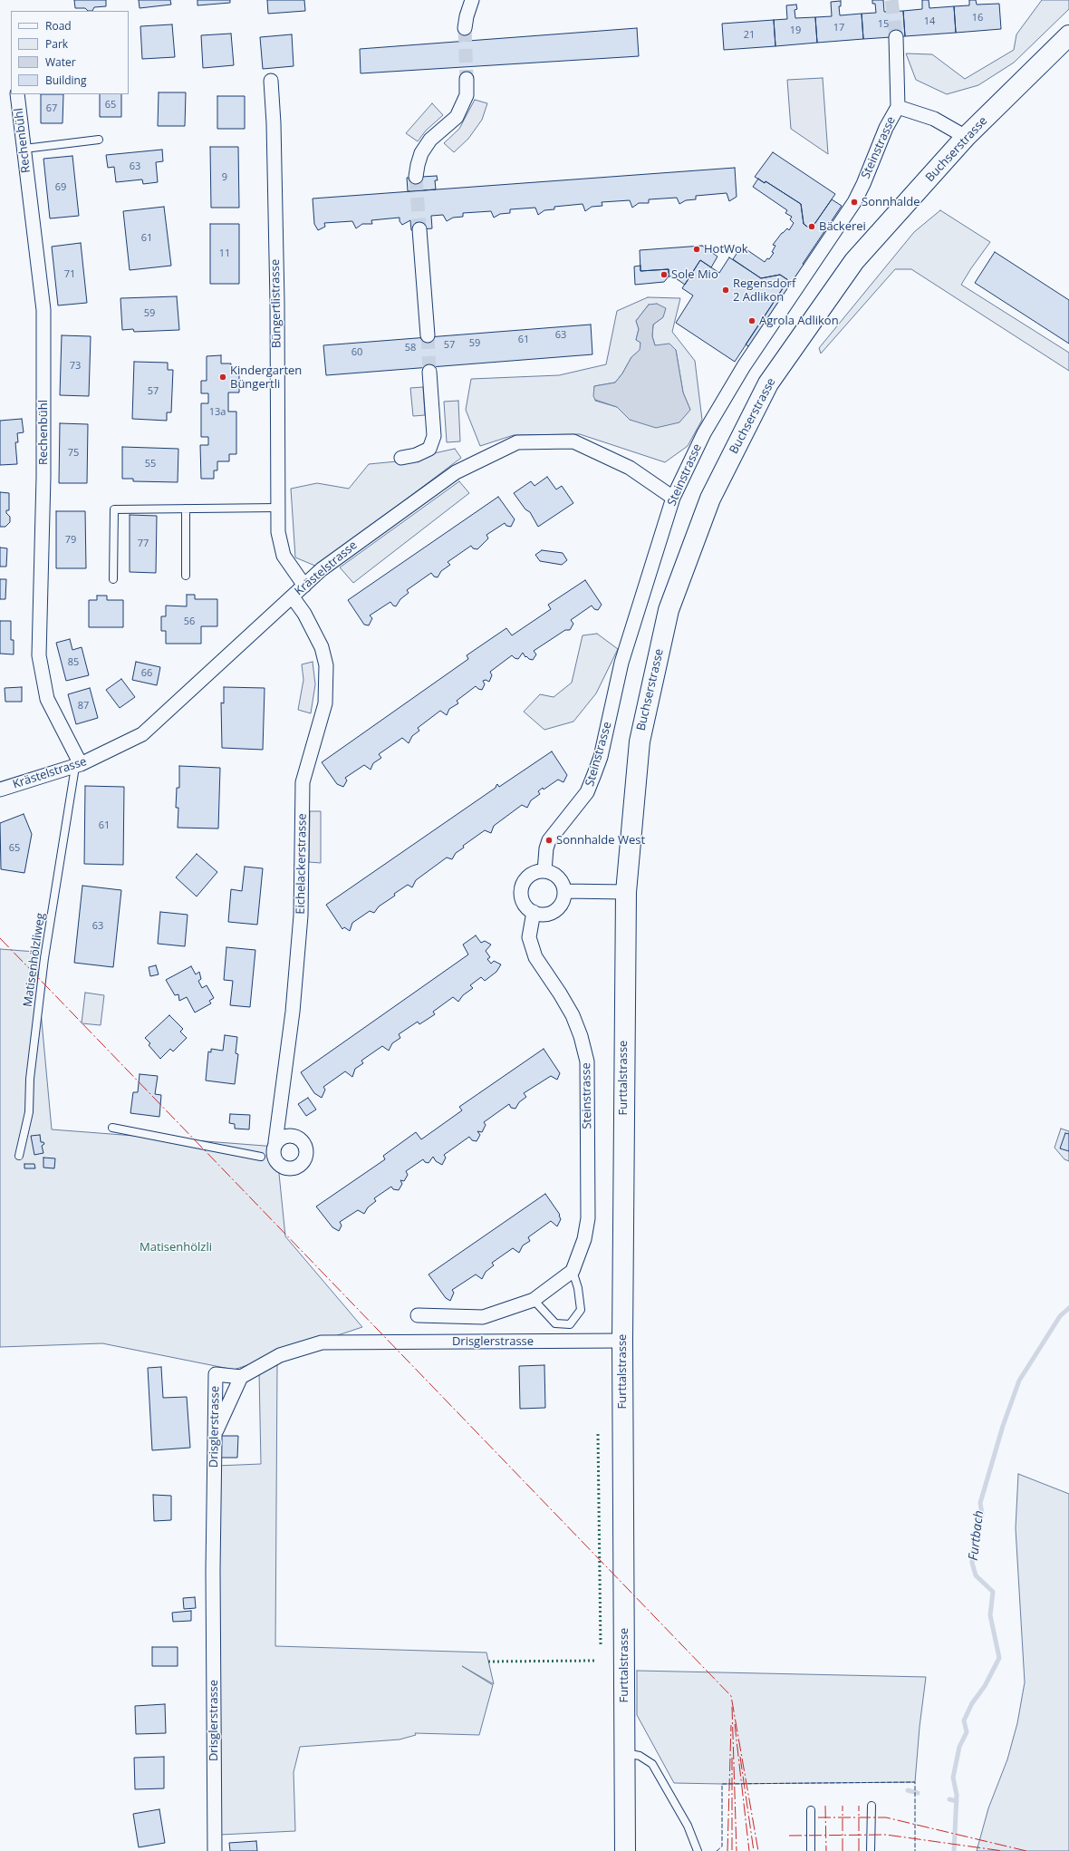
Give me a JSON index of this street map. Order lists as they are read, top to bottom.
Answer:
{
  "streets": {
    "main road": ["Buchserstrasse", "Furttalstrasse"],
    "street": [
      "Rechenbühl",
      "Steinstrasse",
      "Büngertlistrasse",
      "Krästelstrasse",
      "Eichelackerstrasse",
      "Drisglerstrasse"
    ],
    "lane": ["Matisenhölzliweg"]
  },
  "crossings": [
    ["Rechenbühl", "Krästelstrasse"],
    ["Rechenbühl", "Matisenhölzliweg"],
    ["Steinstrasse", "Krästelstrasse"],
    ["Buchserstrasse", "Furttalstrasse"],
    ["Büngertlistrasse", "Krästelstrasse"],
    ["Krästelstrasse", "Eichelackerstrasse"],
    ["Krästelstrasse", "Matisenhölzliweg"],
    ["Furttalstrasse", "Drisglerstrasse"]
  ],
  "water": ["Furtbach"],
  "parks": ["Matisenhölzli"],
  "places": [
    "Sonnhalde",
    "Bäckerei",
    "HotWok",
    "Sole Mio",
    "Regensdorf 2 Adlikon",
    "Agrola Adlikon",
    "Kindergarten Büngertli",
    "Sonnhalde West"
  ],
  "house_numbers": [
    "16",
    "14",
    "15",
    "17",
    "19",
    "21",
    "65",
    "67",
    "63",
    "9",
    "69",
    "61",
    "11",
    "71",
    "59",
    "63",
    "61",
    "59",
    "57",
    "58",
    "60",
    "73",
    "57",
    "13a",
    "75",
    "55",
    "79",
    "77",
    "56",
    "85",
    "66",
    "87",
    "61",
    "65",
    "63"
  ],
  "legend": [
    "Road",
    "Park",
    "Water",
    "Building"
  ]
}
